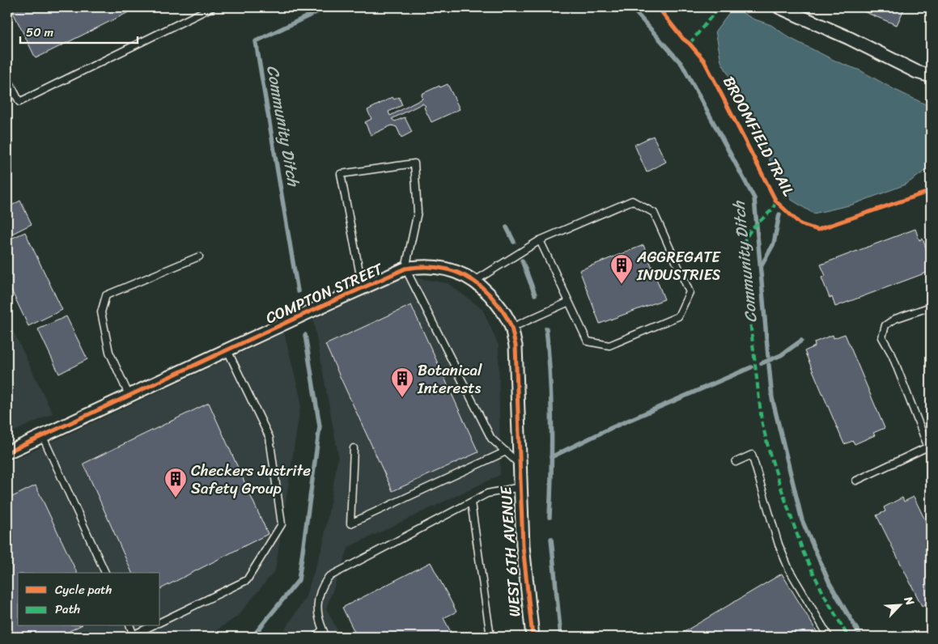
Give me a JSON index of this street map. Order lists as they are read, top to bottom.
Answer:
{
  "streets": {
    "street": ["COMPTON STREET", "WEST 6TH AVENUE"],
    "cycle path": ["BROOMFIELD TRAIL"]
  },
  "crossings": [
    ["COMPTON STREET", "WEST 6TH AVENUE"]
  ],
  "water": ["Community Ditch"],
  "places": {
    "building": ["AGGREGATE INDUSTRIES", "Botanical Interests", "Checkers Justrite Safety Group"]
  },
  "legend": ["Cycle path", "Path"],
  "scale_bar": "50 m",
  "north": "top right"
}
